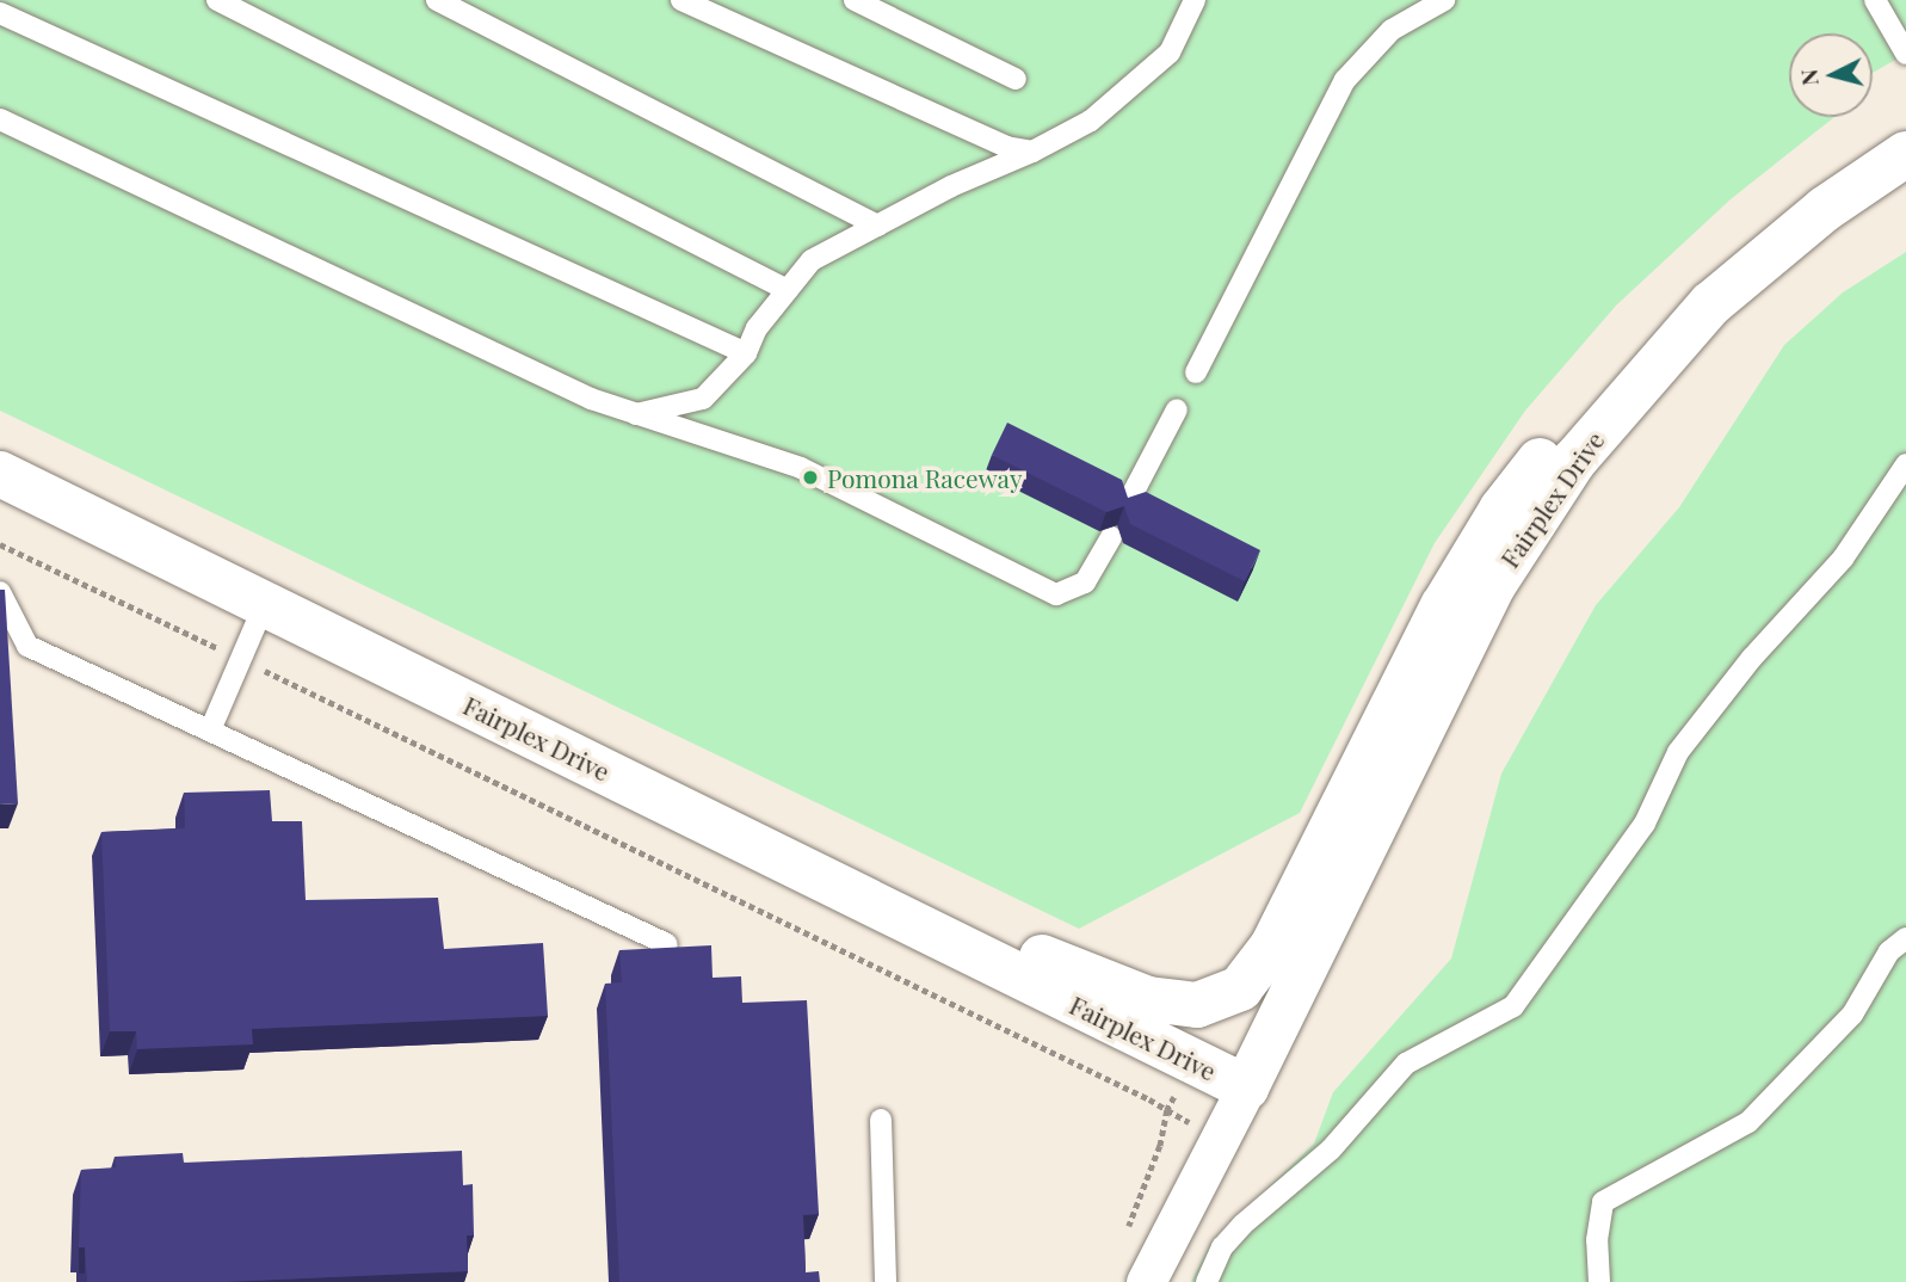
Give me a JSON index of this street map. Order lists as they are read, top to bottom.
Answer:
{
  "streets": {
    "street": ["Fairplex Drive"]
  },
  "places": ["Pomona Raceway"],
  "north": "left"
}
